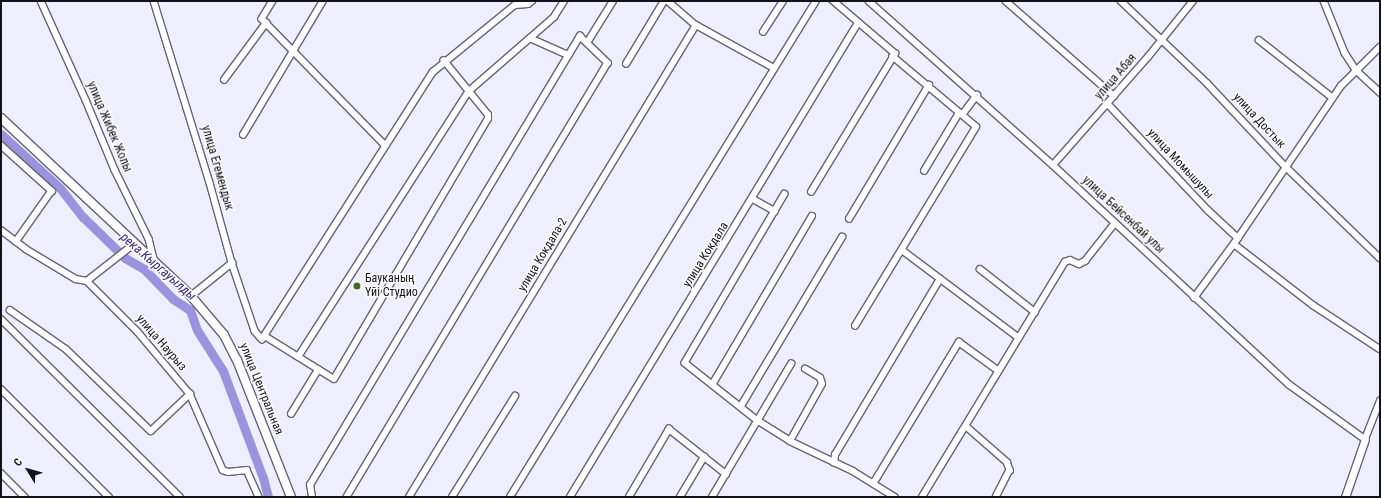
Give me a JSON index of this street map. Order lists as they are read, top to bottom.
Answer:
{
  "streets": {
    "main road": ["улица Центральная"],
    "street": [
      "улица Абая",
      "улица Достык",
      "улица Жибек Жолы",
      "улица Момышулы",
      "улица Егемендык",
      "улица Бейсенбай улы",
      "улица Кокдала-2",
      "улица Кокдала",
      "улица Наурыз"
    ]
  },
  "crossings": [
    ["улица Абая", "улица Достык"],
    ["улица Абая", "улица Момышулы"],
    ["улица Абая", "улица Бейсенбай улы"],
    ["улица Жибек Жолы", "улица Центральная"]
  ],
  "water": ["река Кыргауылды"],
  "places": ["Бауканың Үйі Студио"],
  "north": "top left"
}
